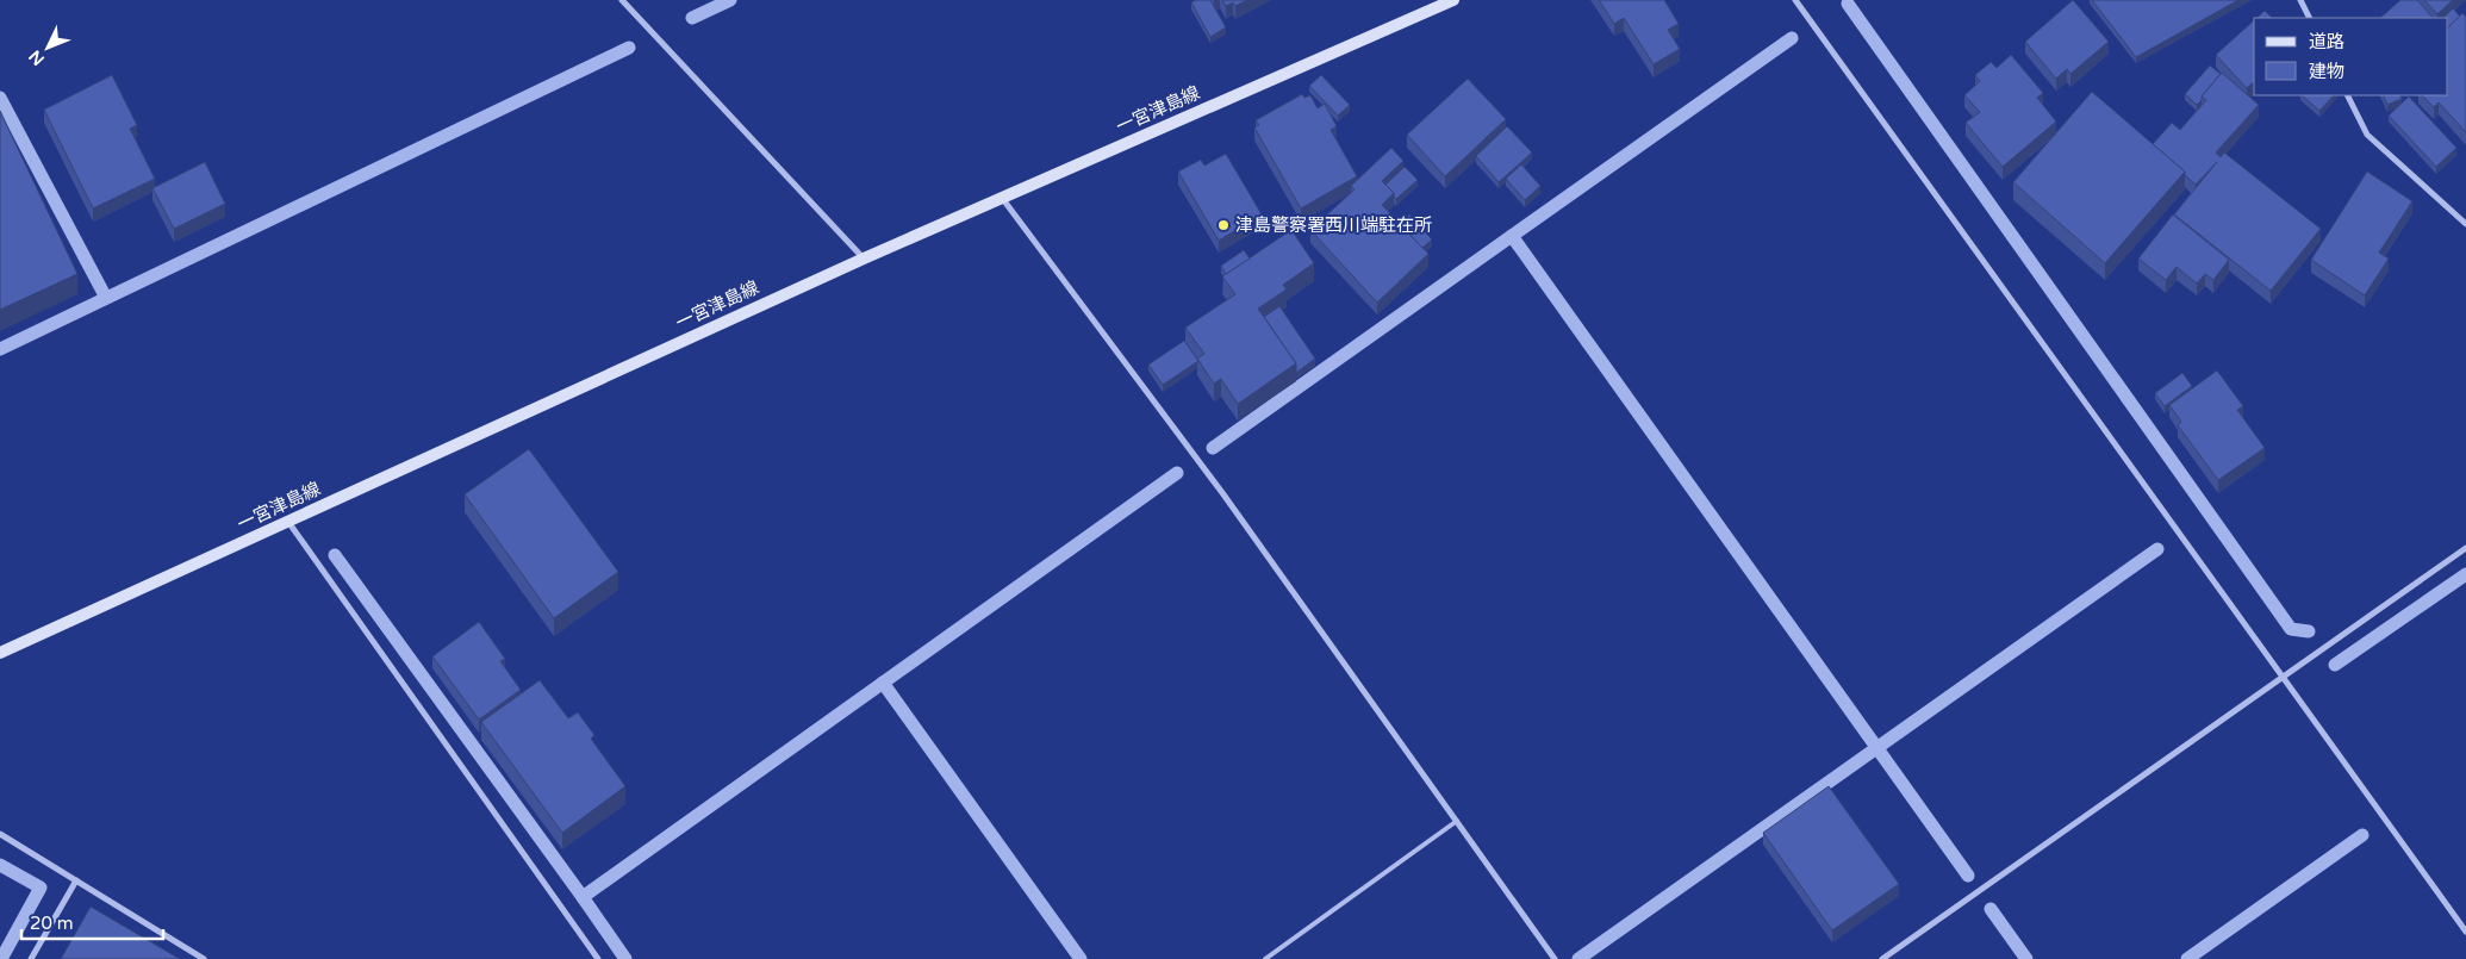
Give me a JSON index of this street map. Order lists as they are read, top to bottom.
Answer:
{
  "streets": {
    "main road": ["一宮津島線"]
  },
  "places": ["津島警察署西川端駐在所"],
  "legend": ["道路", "建物"],
  "scale_bar": "20 m",
  "north": "bottom left"
}
